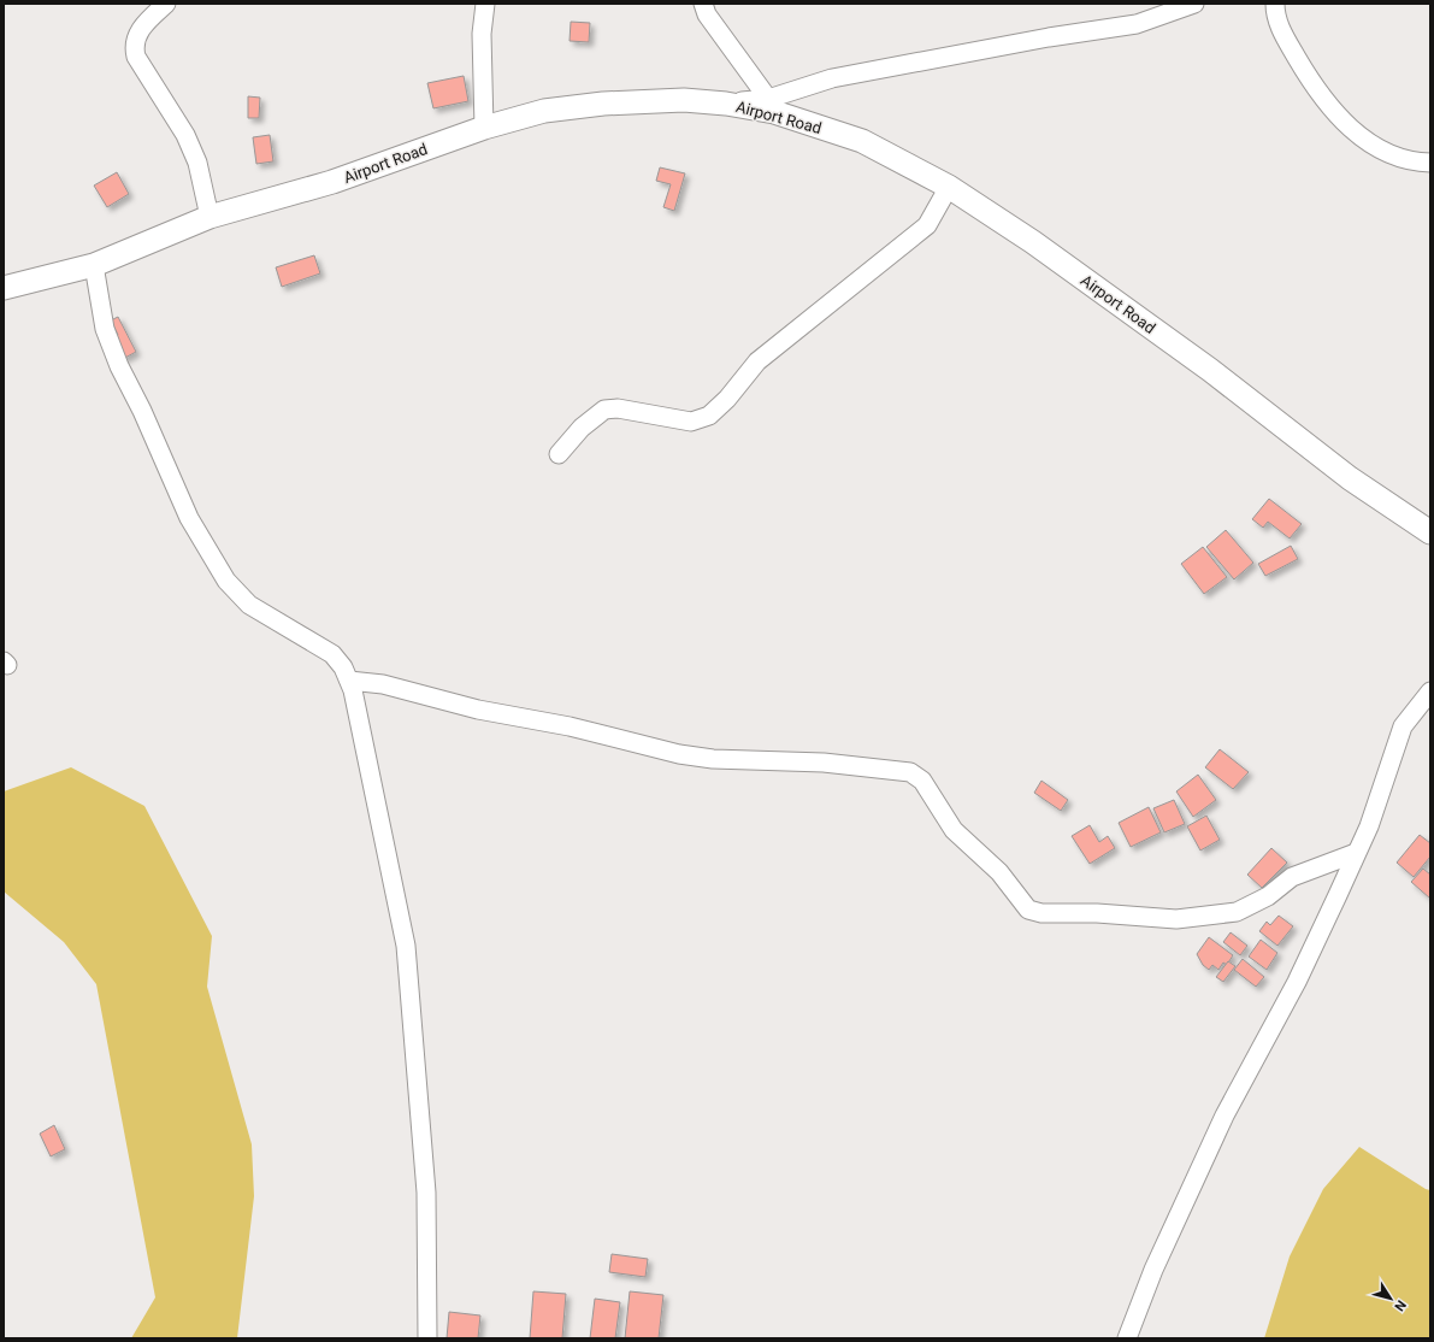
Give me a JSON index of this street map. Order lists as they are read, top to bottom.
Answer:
{
  "streets": {
    "main road": ["Airport Road"]
  },
  "north": "bottom right"
}
